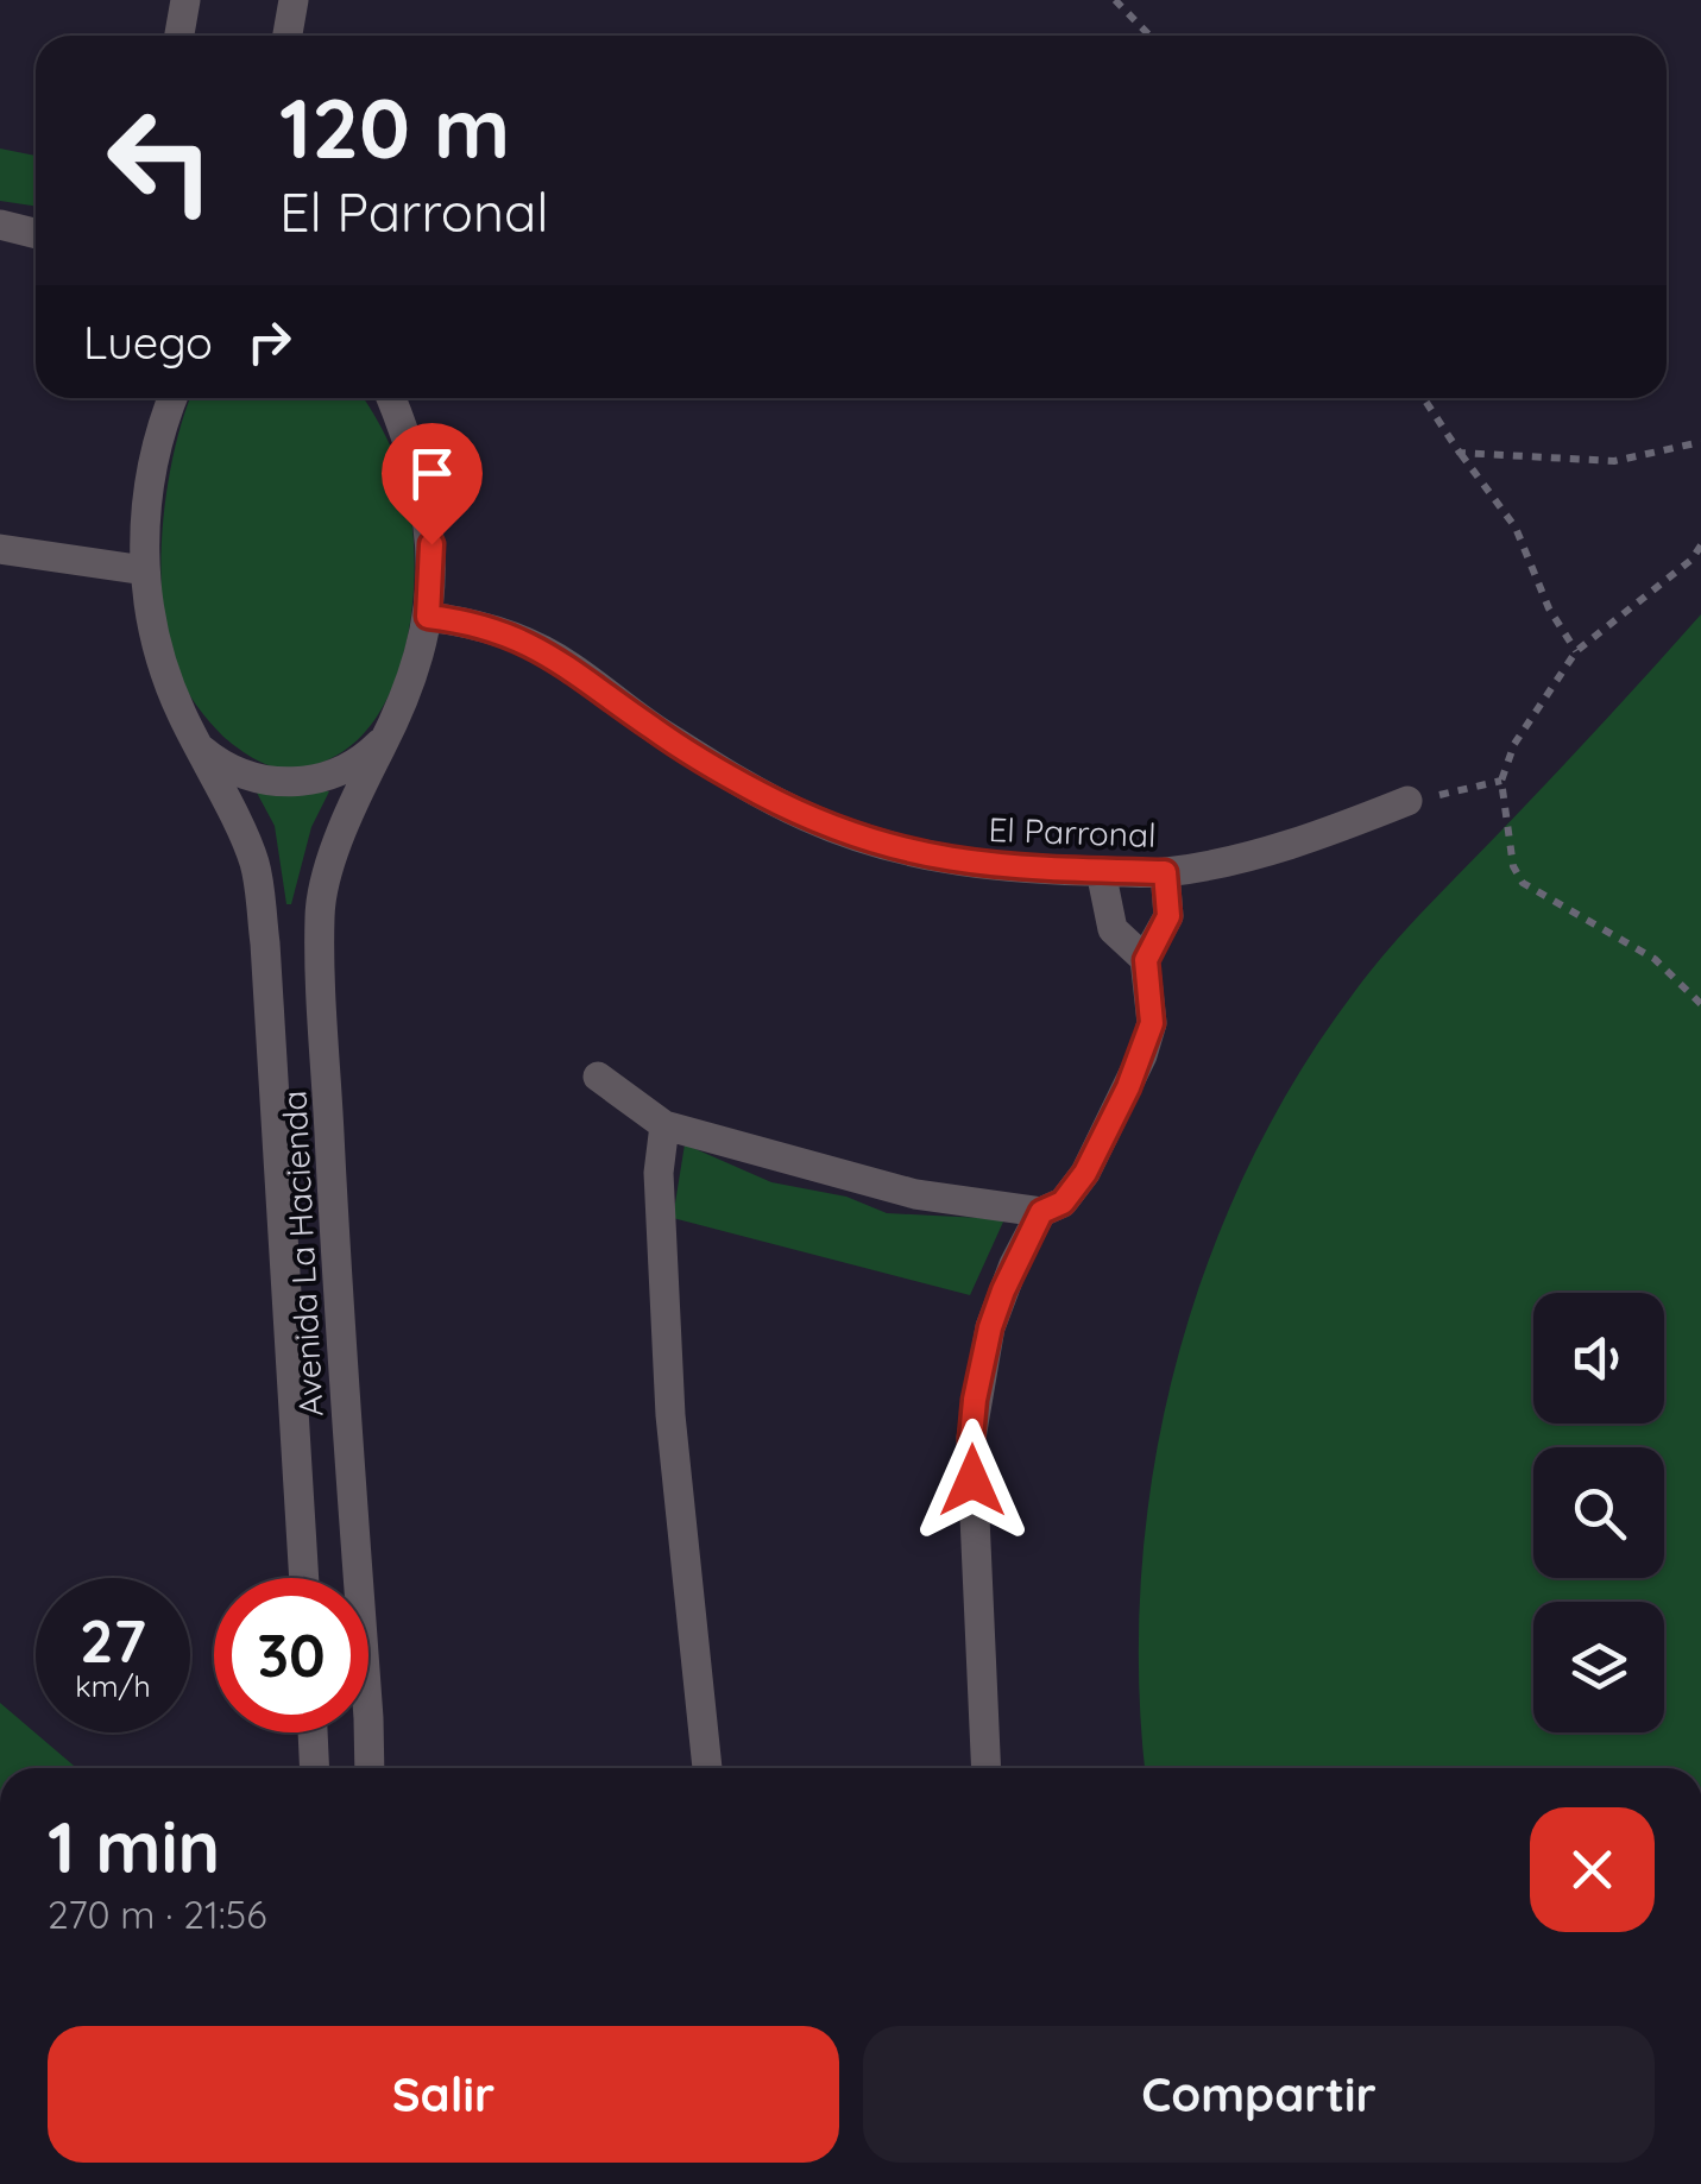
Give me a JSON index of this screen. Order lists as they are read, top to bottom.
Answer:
{
  "streets": {
    "street": ["El Parronal", "Avenida La Hacienda"]
  },
  "crossings": [
    ["El Parronal", "Avenida La Hacienda"]
  ],
  "page": {
    "turn": ["120 m", "El Parronal"],
    "then": "Luego",
    "speed": "27 km/h",
    "limit": "30",
    "heading": ["1 min", "270 m · 21:56"],
    "buttons": ["Salir", "Compartir"]
  }
}
